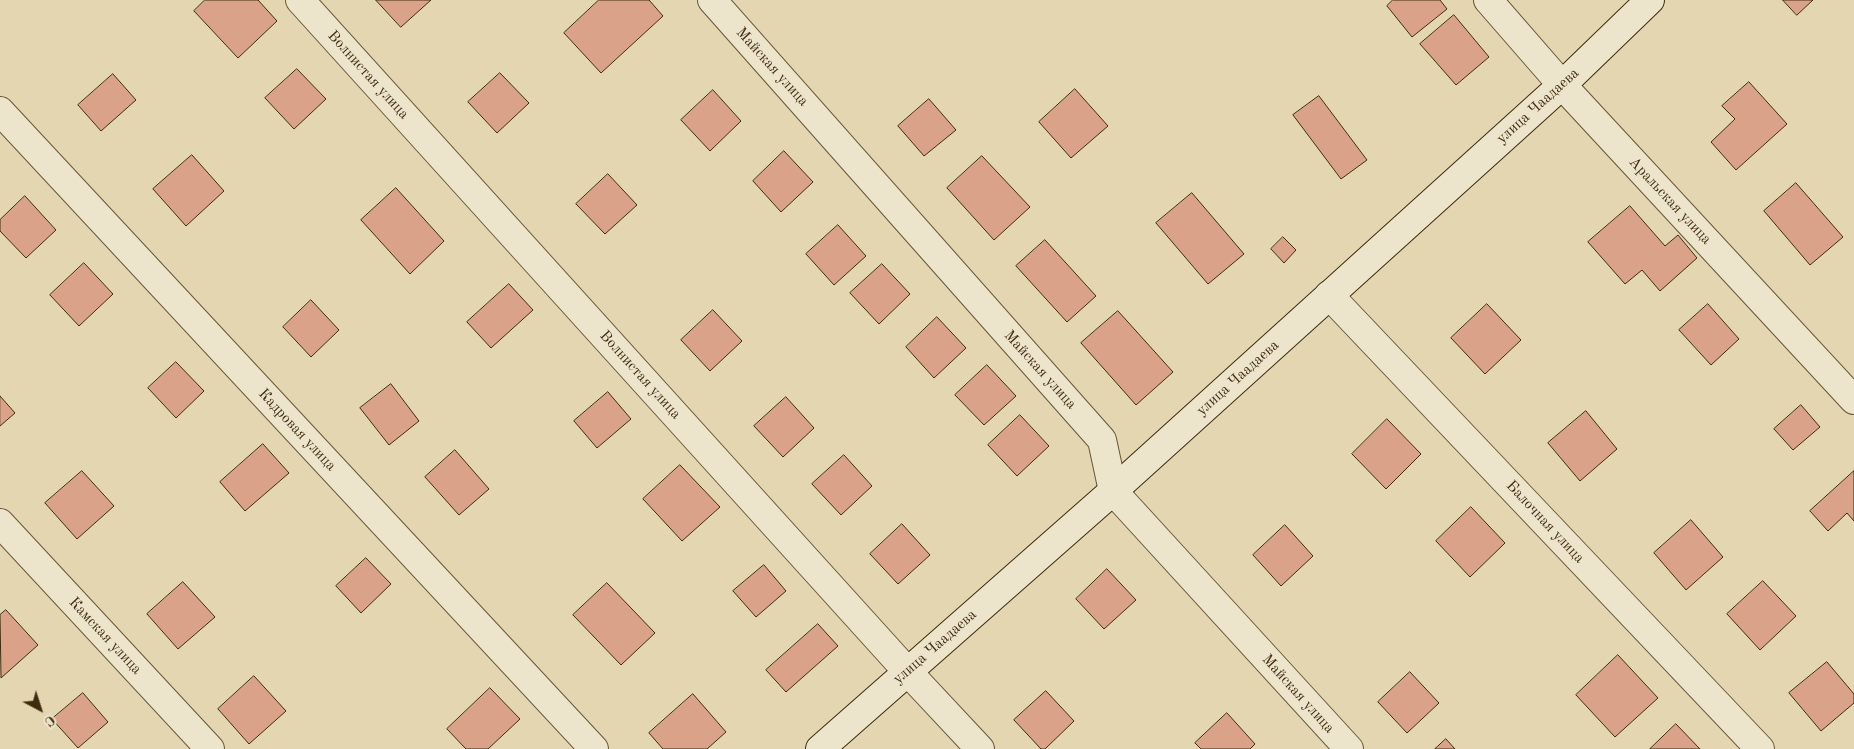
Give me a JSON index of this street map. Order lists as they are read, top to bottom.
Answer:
{
  "streets": {
    "street": [
      "Майская улица",
      "Волнистая улица",
      "улица Чаадаева",
      "Аральская улица",
      "Кадровая улица",
      "Балочная улица",
      "Камская улица"
    ]
  },
  "crossings": [
    ["Майская улица", "улица Чаадаева"],
    ["Волнистая улица", "улица Чаадаева"],
    ["улица Чаадаева", "Аральская улица"],
    ["улица Чаадаева", "Балочная улица"]
  ],
  "north": "bottom right"
}
